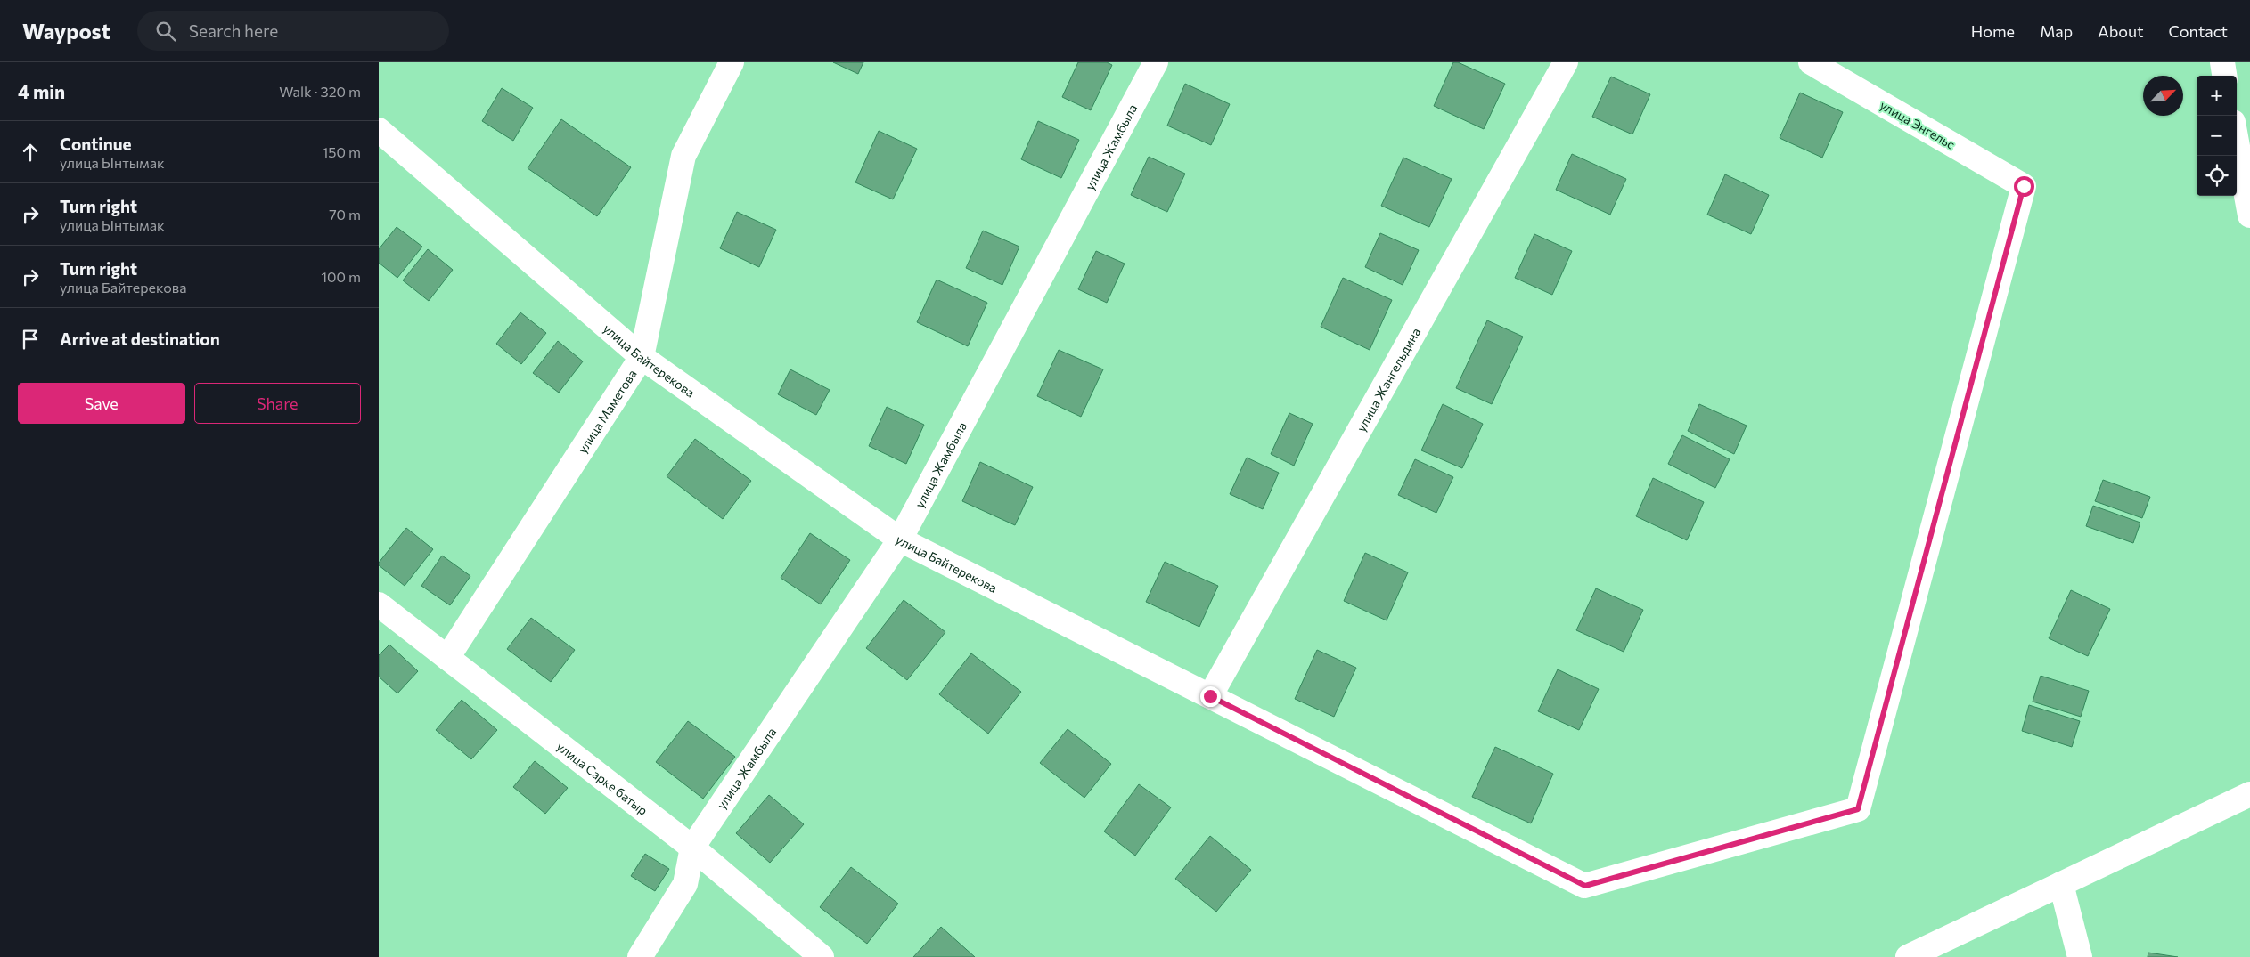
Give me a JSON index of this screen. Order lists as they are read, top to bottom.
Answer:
{
  "streets": {
    "street": [
      "улица Энгельс",
      "улица Жамбыла",
      "улица Байтерекова",
      "улица Жангельдина",
      "улица Маметова",
      "улица Сарке батыр"
    ]
  },
  "crossings": [
    ["улица Энгельс", "улица Байтерекова"],
    ["улица Жамбыла", "улица Байтерекова"],
    ["улица Жамбыла", "улица Сарке батыр"],
    ["улица Байтерекова", "улица Жангельдина"],
    ["улица Байтерекова", "улица Маметова"],
    ["улица Маметова", "улица Сарке батыр"]
  ],
  "north": "top right",
  "page": {
    "header": "Waypost",
    "search": "Search here",
    "nav": [
      "Home",
      "Map",
      "About",
      "Contact"
    ],
    "heading": ["4 min", "Walk · 320 m"],
    "map_buttons": ["+", "−"],
    "list": [
      ["Continue", "улица Ынтымак", "150 m"],
      ["Turn right", "улица Ынтымак", "70 m"],
      ["Turn right", "улица Байтерекова", "100 m"],
      "Arrive at destination"
    ],
    "buttons": ["Save", "Share"]
  }
}
